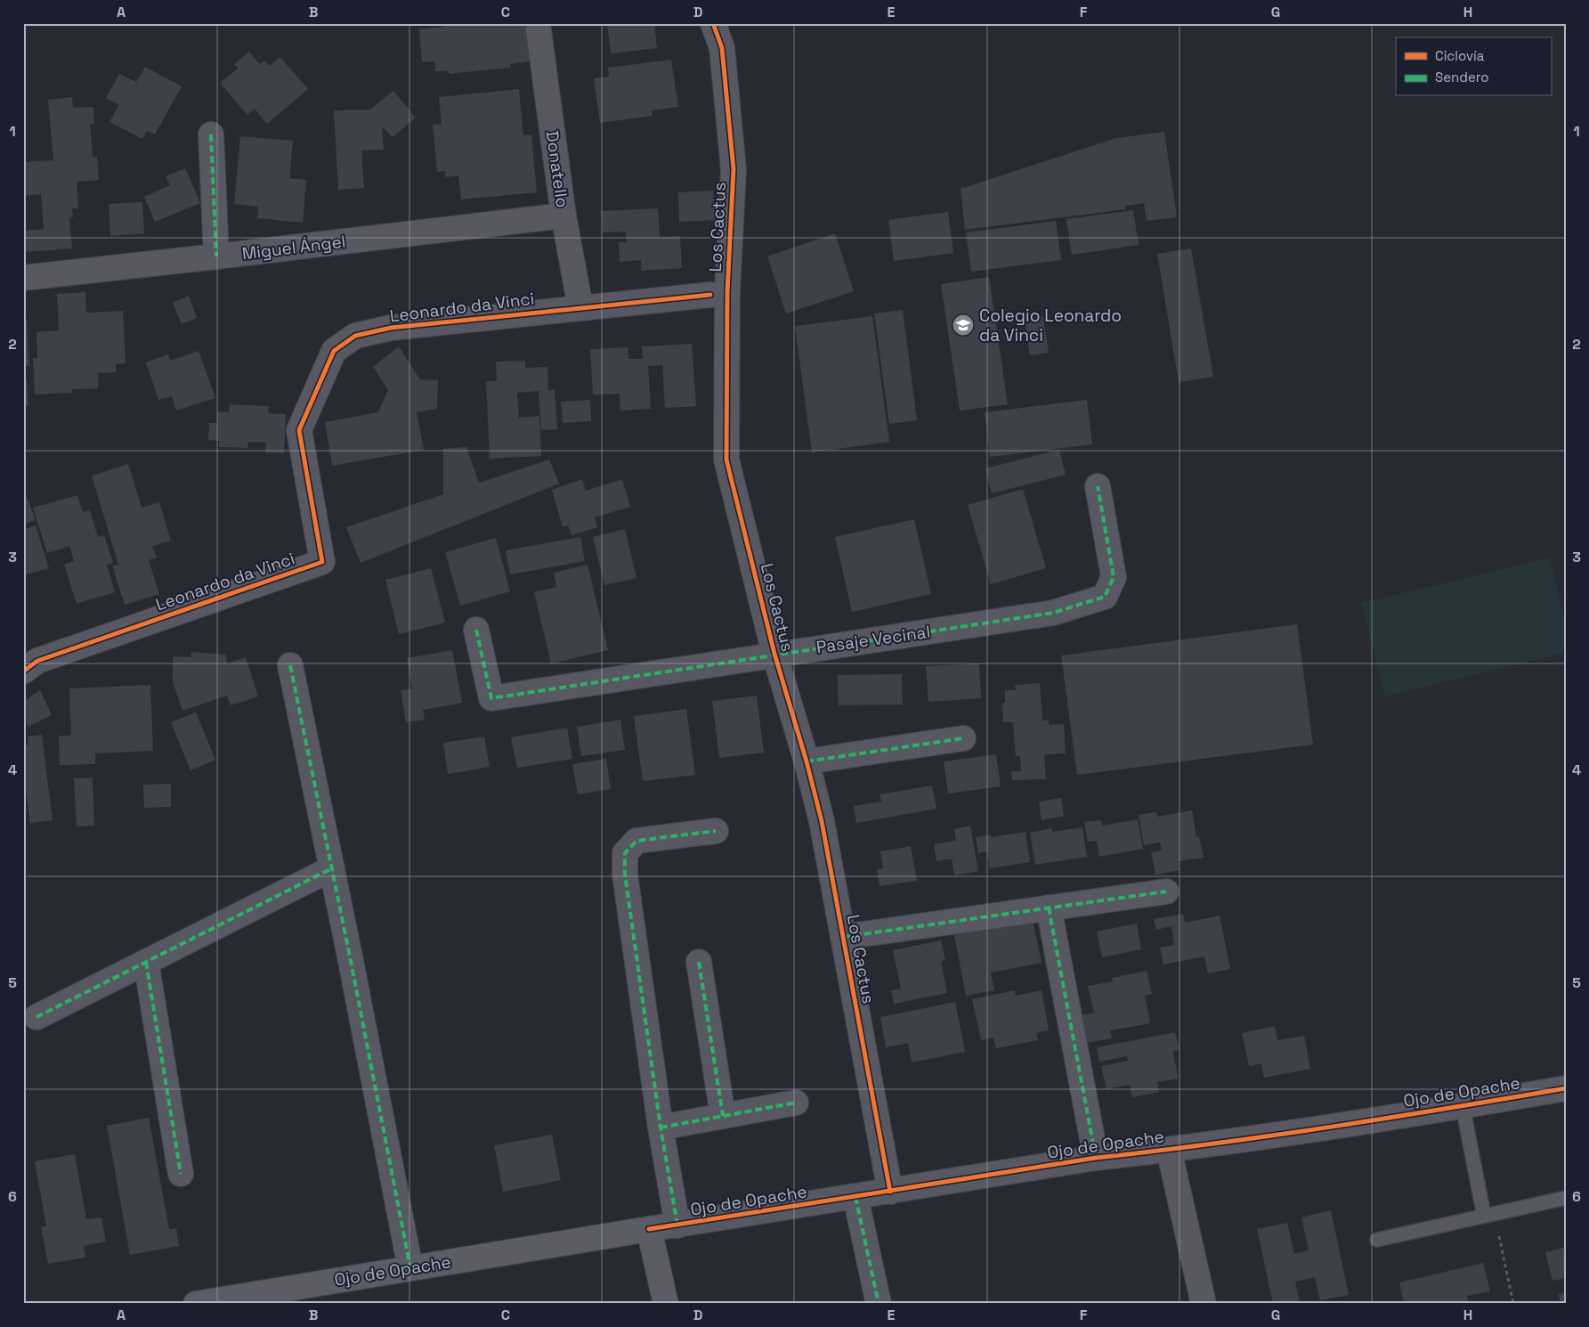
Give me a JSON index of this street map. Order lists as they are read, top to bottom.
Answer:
{
  "streets": {
    "main road": ["Ojo de Opache"],
    "street": [
      "Donatello",
      "Los Cactus",
      "Miguel Ángel",
      "Leonardo da Vinci",
      "Pasaje Vecinal"
    ]
  },
  "crossings": [
    ["Donatello", "Miguel Ángel"],
    ["Donatello", "Leonardo da Vinci"],
    ["Los Cactus", "Pasaje Vecinal"],
    ["Los Cactus", "Ojo de Opache"]
  ],
  "places": {
    "school or university": ["Colegio Leonardo da Vinci"]
  },
  "legend": ["Ciclovía", "Sendero"],
  "grid": {
    "columns": [
      "A",
      "B",
      "C",
      "D",
      "E",
      "F",
      "G",
      "H"
    ],
    "rows": [
      "1",
      "2",
      "3",
      "4",
      "5",
      "6"
    ]
  }
}
